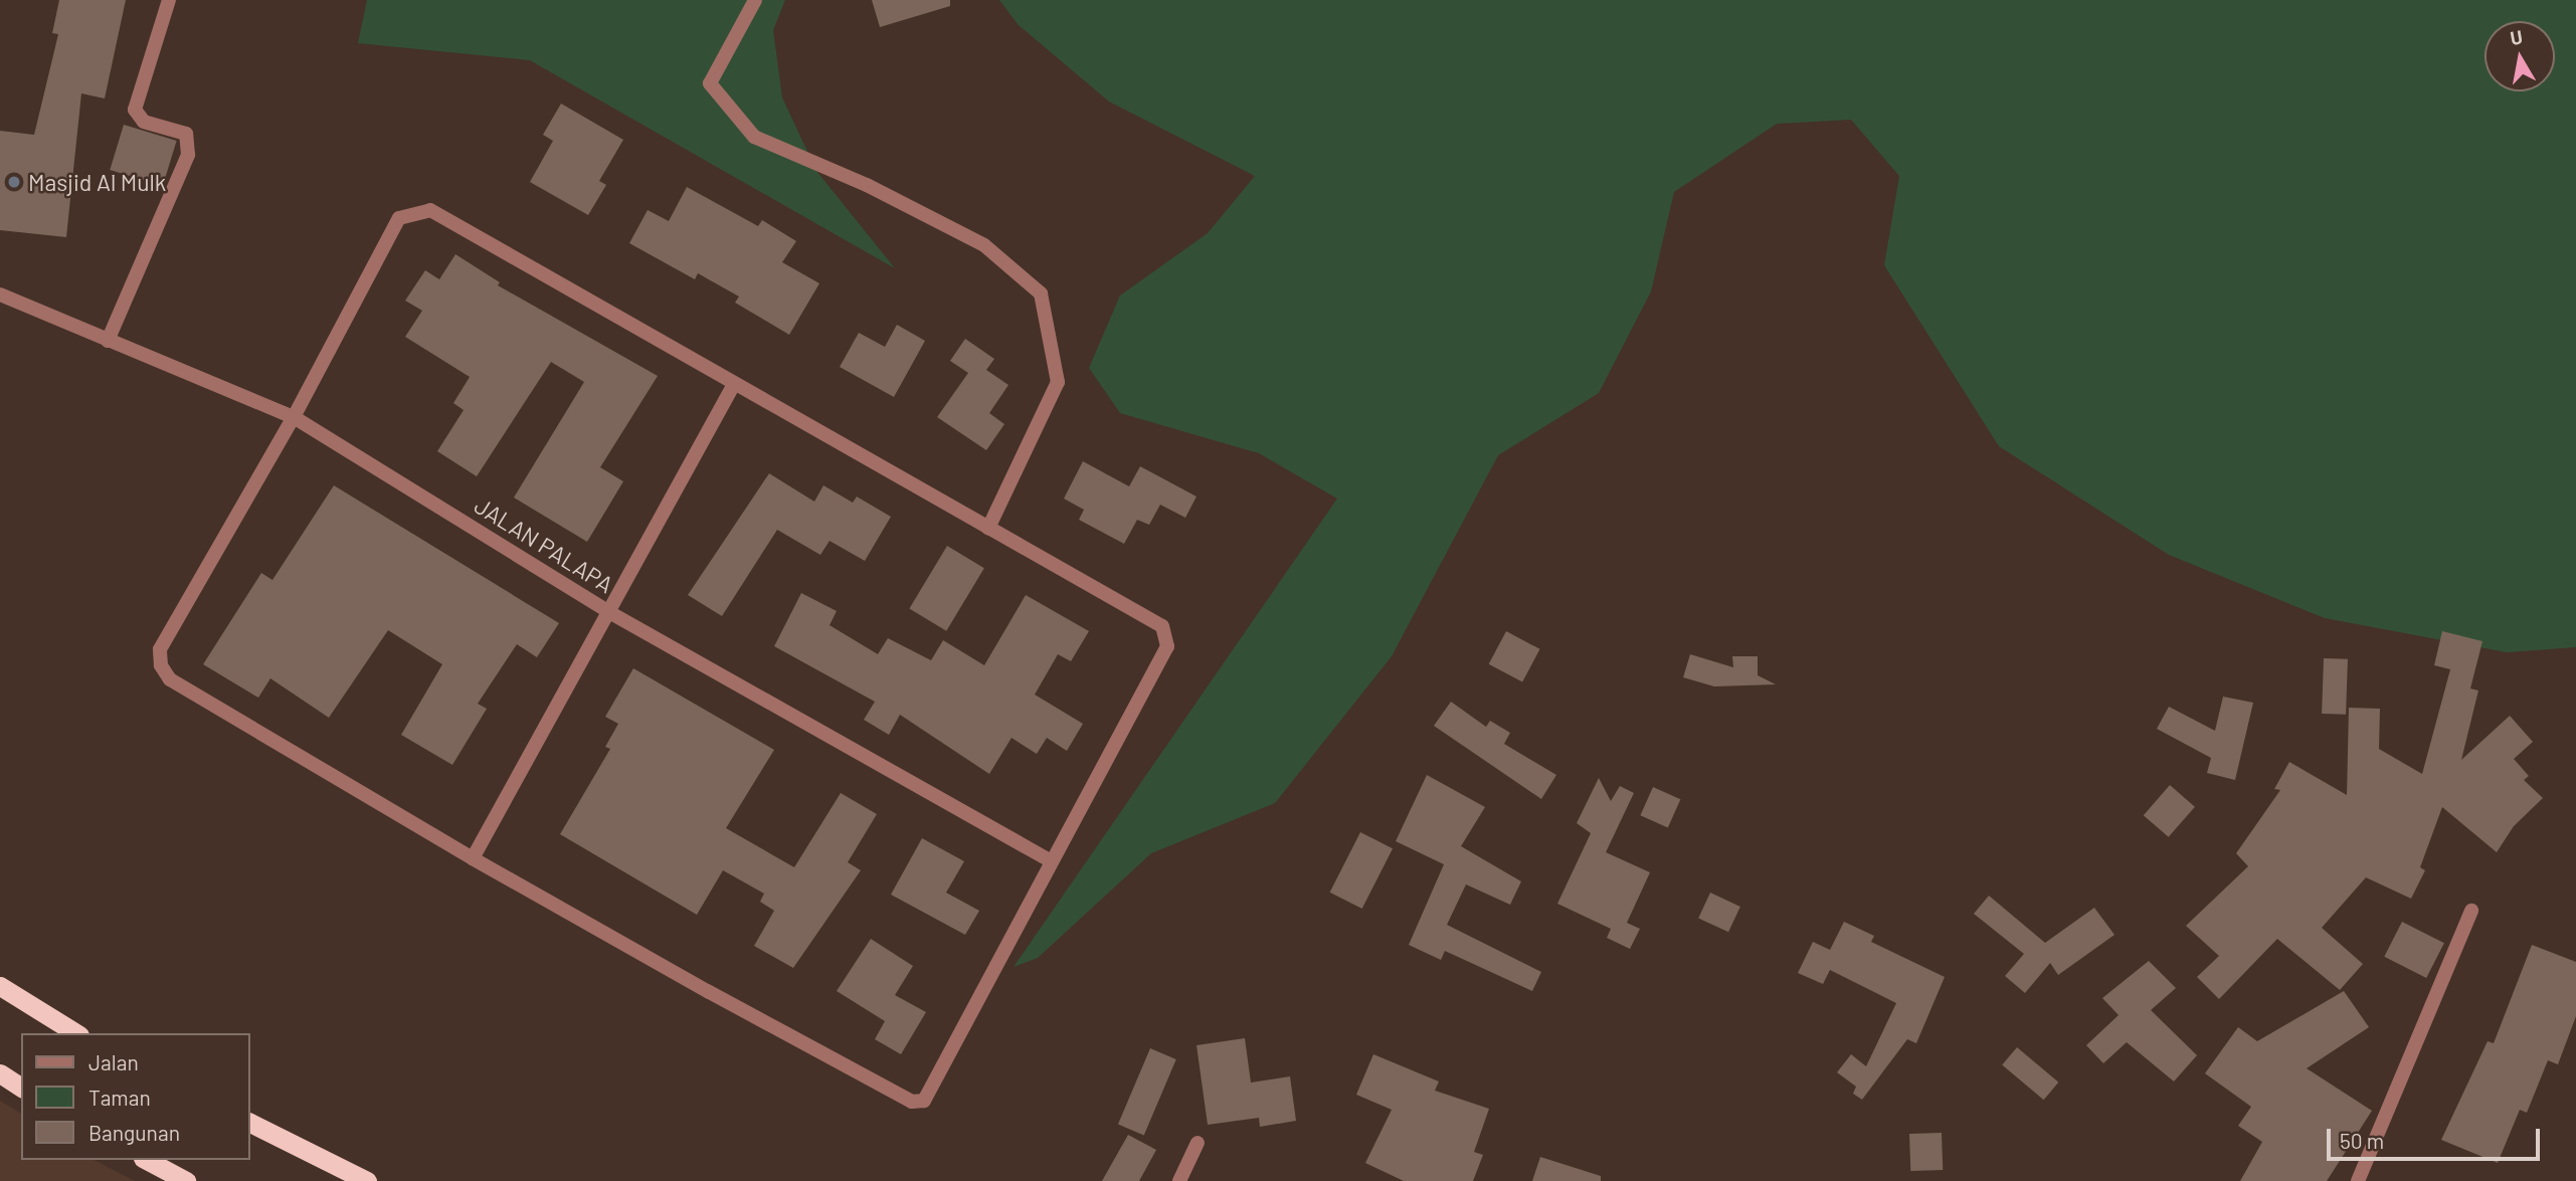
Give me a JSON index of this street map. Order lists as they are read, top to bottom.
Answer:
{
  "streets": {
    "street": ["JALAN PALAPA"]
  },
  "places": ["Masjid Al Mulk"],
  "legend": ["Jalan", "Taman", "Bangunan"],
  "scale_bar": "50 m",
  "north": "top"
}
